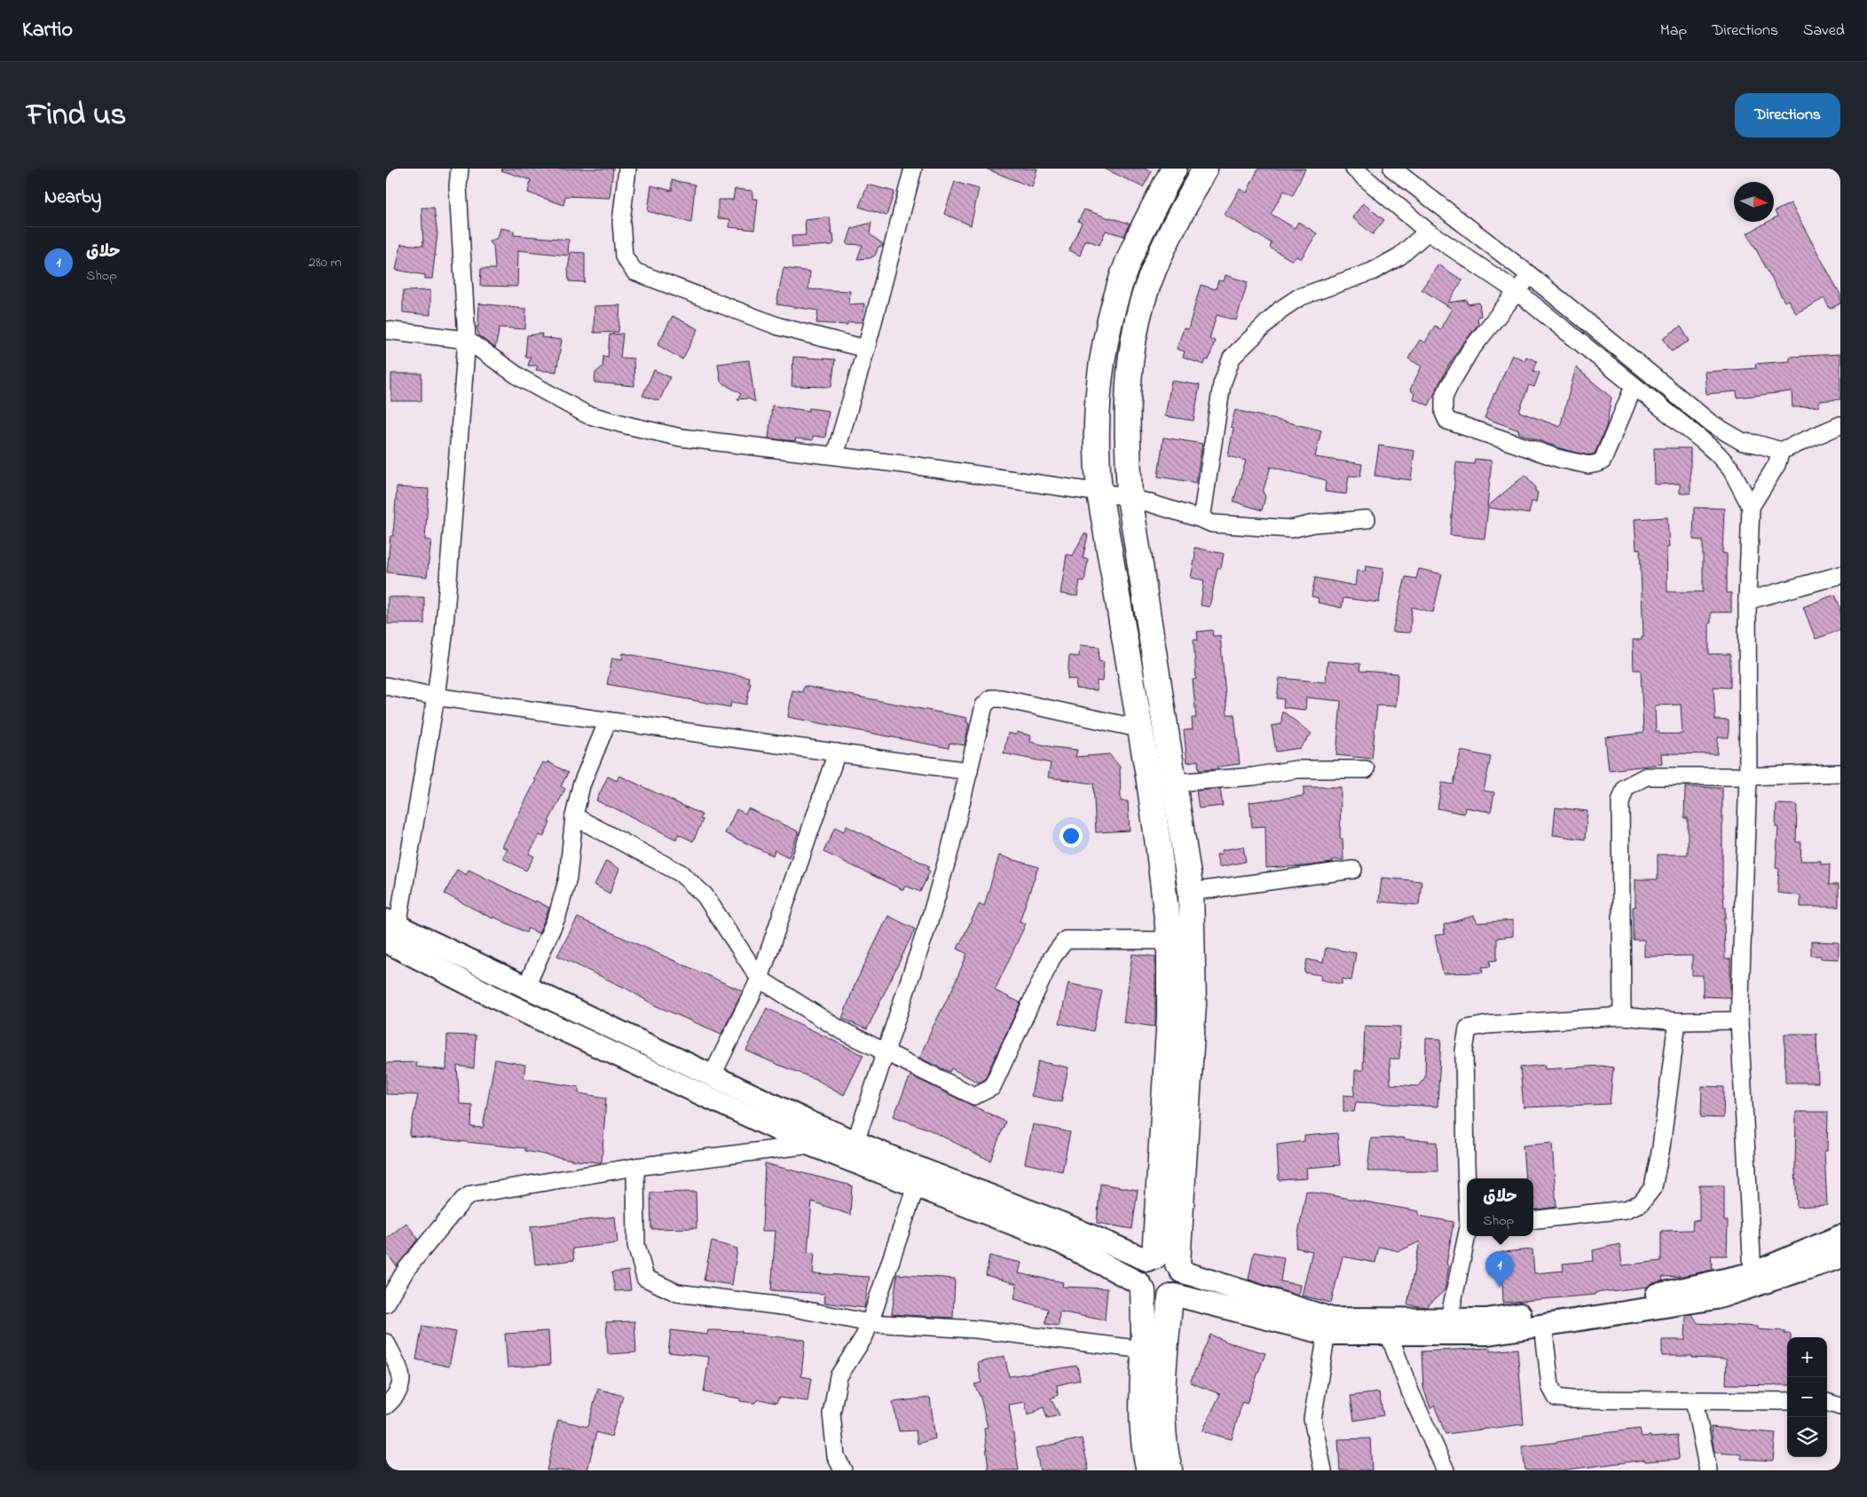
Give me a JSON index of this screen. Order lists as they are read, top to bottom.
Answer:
{
  "north": "right",
  "page": {
    "header": "Kartio",
    "nav": ["Map", "Directions", "Saved"],
    "title": "Find us",
    "buttons": "Directions",
    "heading": "Nearby",
    "list": [
      {
        "mark": "1",
        "name": "حلاق",
        "note": "Shop",
        "value": "280 m"
      }
    ],
    "popup": ["حلاق", "Shop"],
    "pins": "1",
    "map_buttons": ["+", "−"]
  }
}
